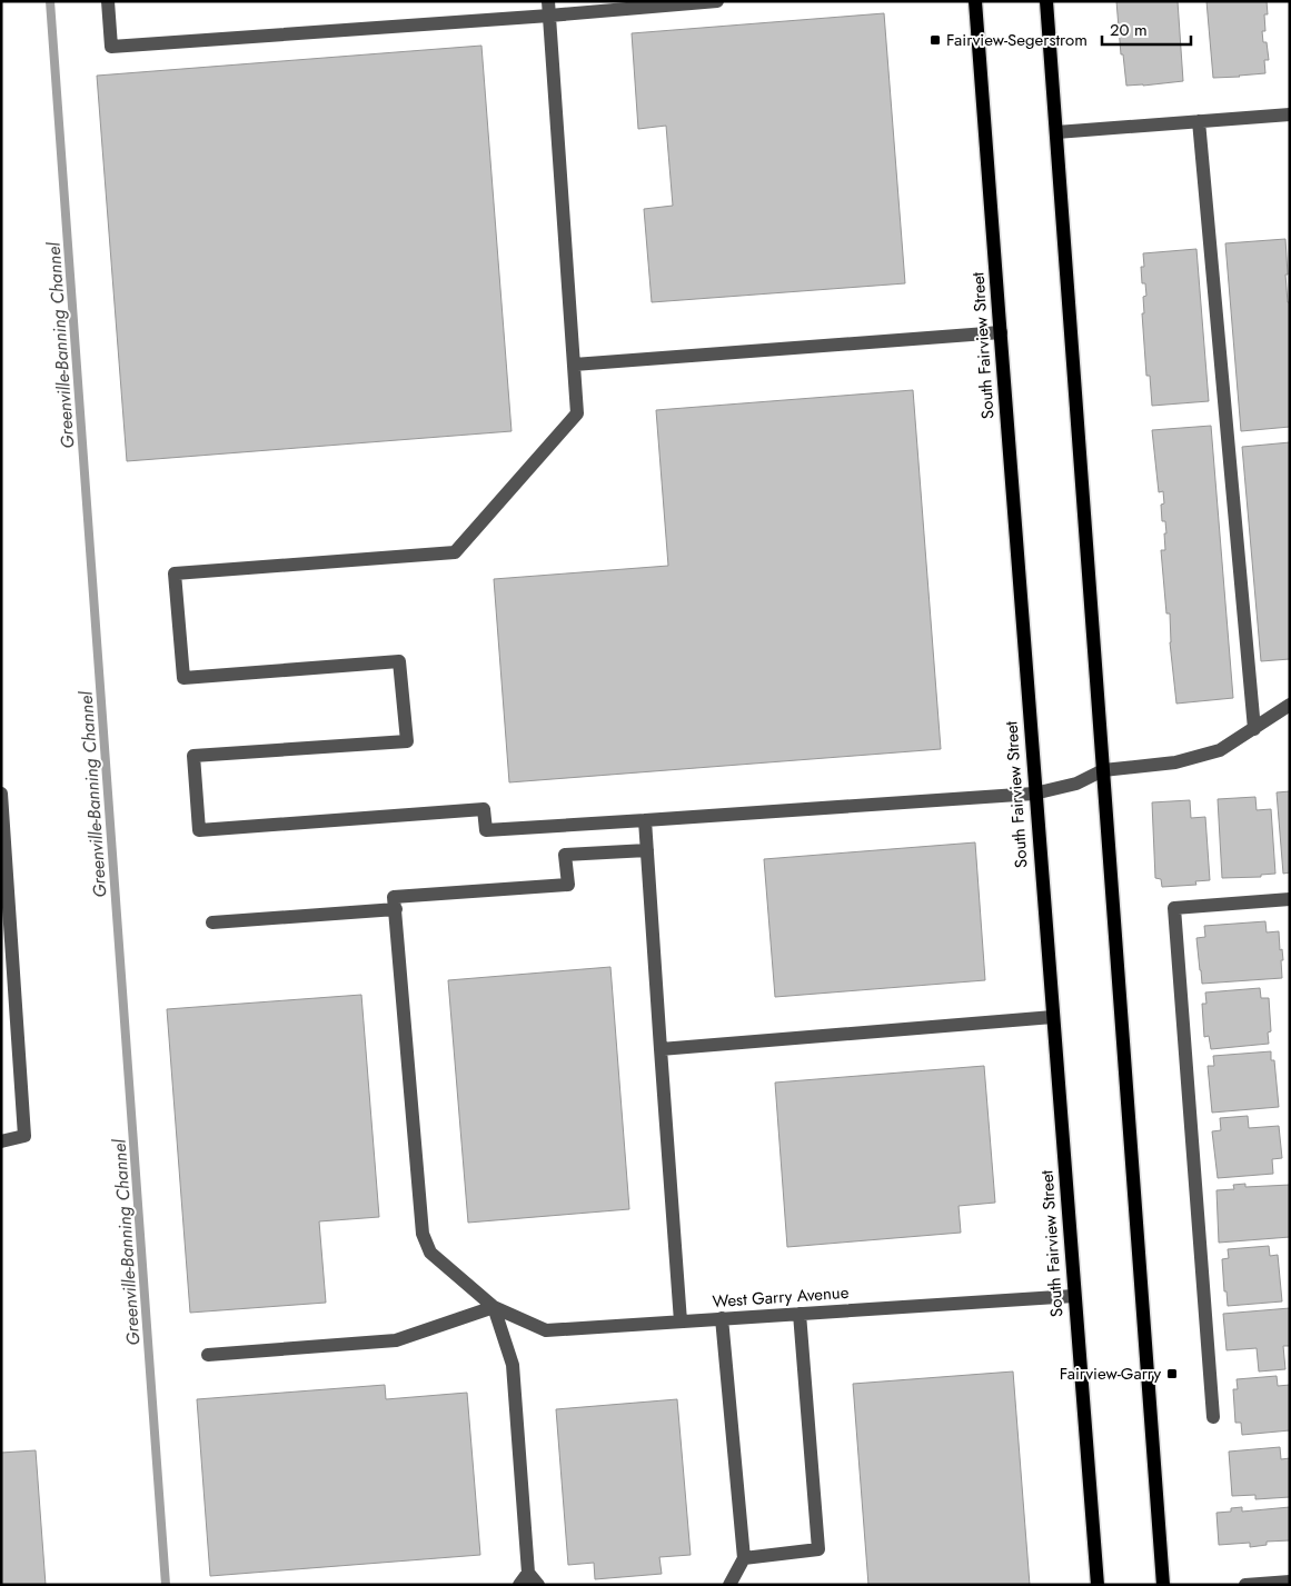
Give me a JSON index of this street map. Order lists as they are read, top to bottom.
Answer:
{
  "streets": {
    "main road": ["South Fairview Street"],
    "street": ["West Garry Avenue"]
  },
  "crossings": [
    ["South Fairview Street", "West Garry Avenue"]
  ],
  "water": ["Greenville-Banning Channel"],
  "places": {
    "transit": ["Fairview-Segerstrom", "Fairview-Garry"]
  },
  "scale_bar": "20 m"
}
